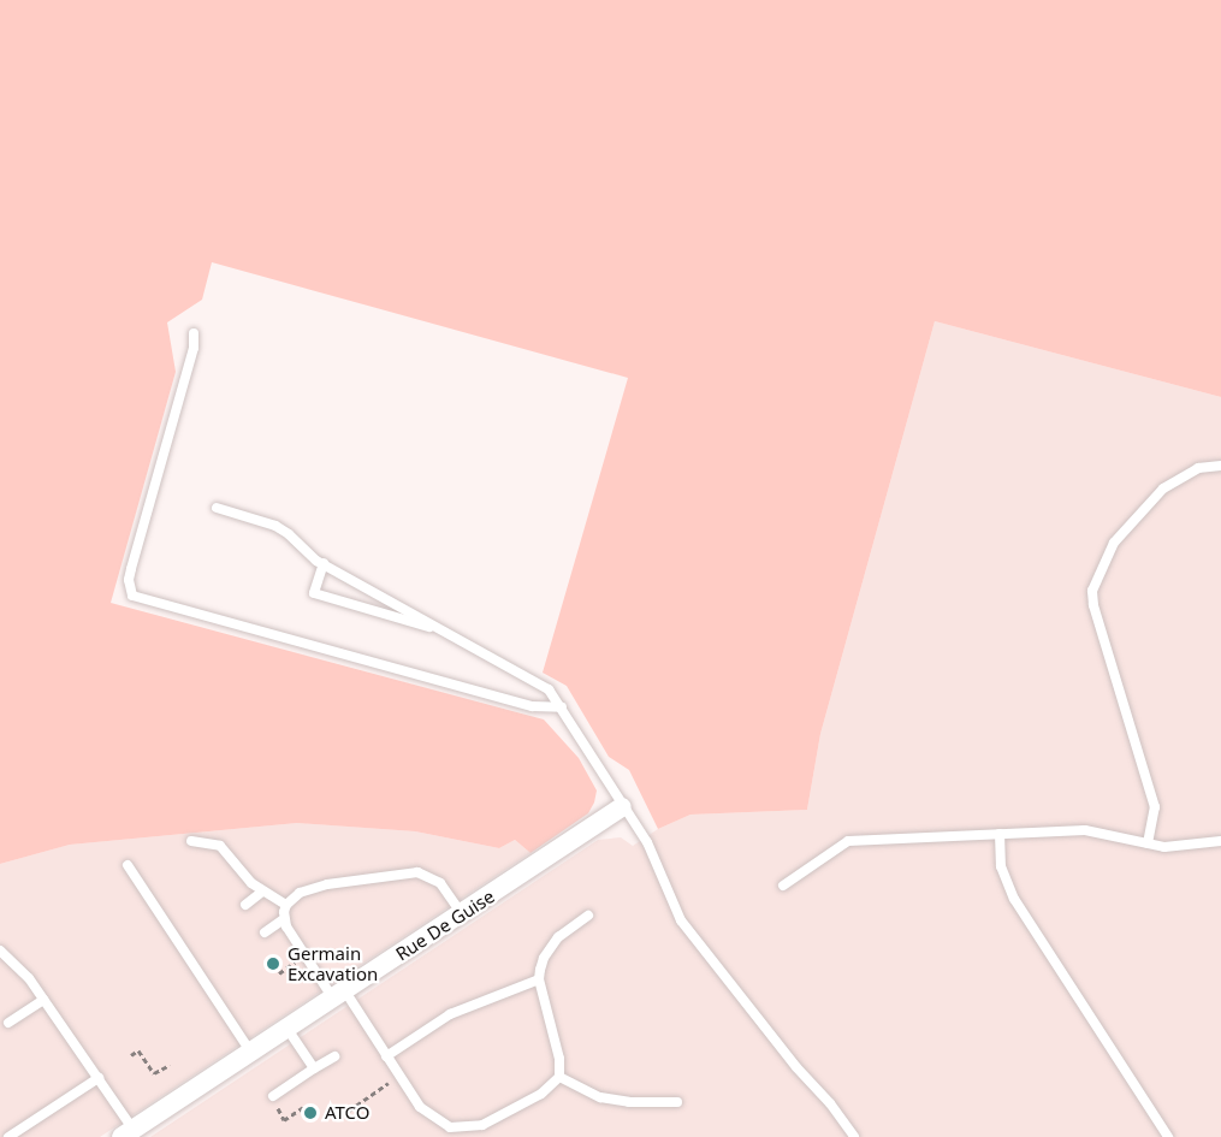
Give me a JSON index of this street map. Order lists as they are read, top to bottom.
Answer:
{
  "streets": {
    "street": ["Rue De Guise"]
  },
  "places": ["Germain Excavation", "ATCO"]
}
